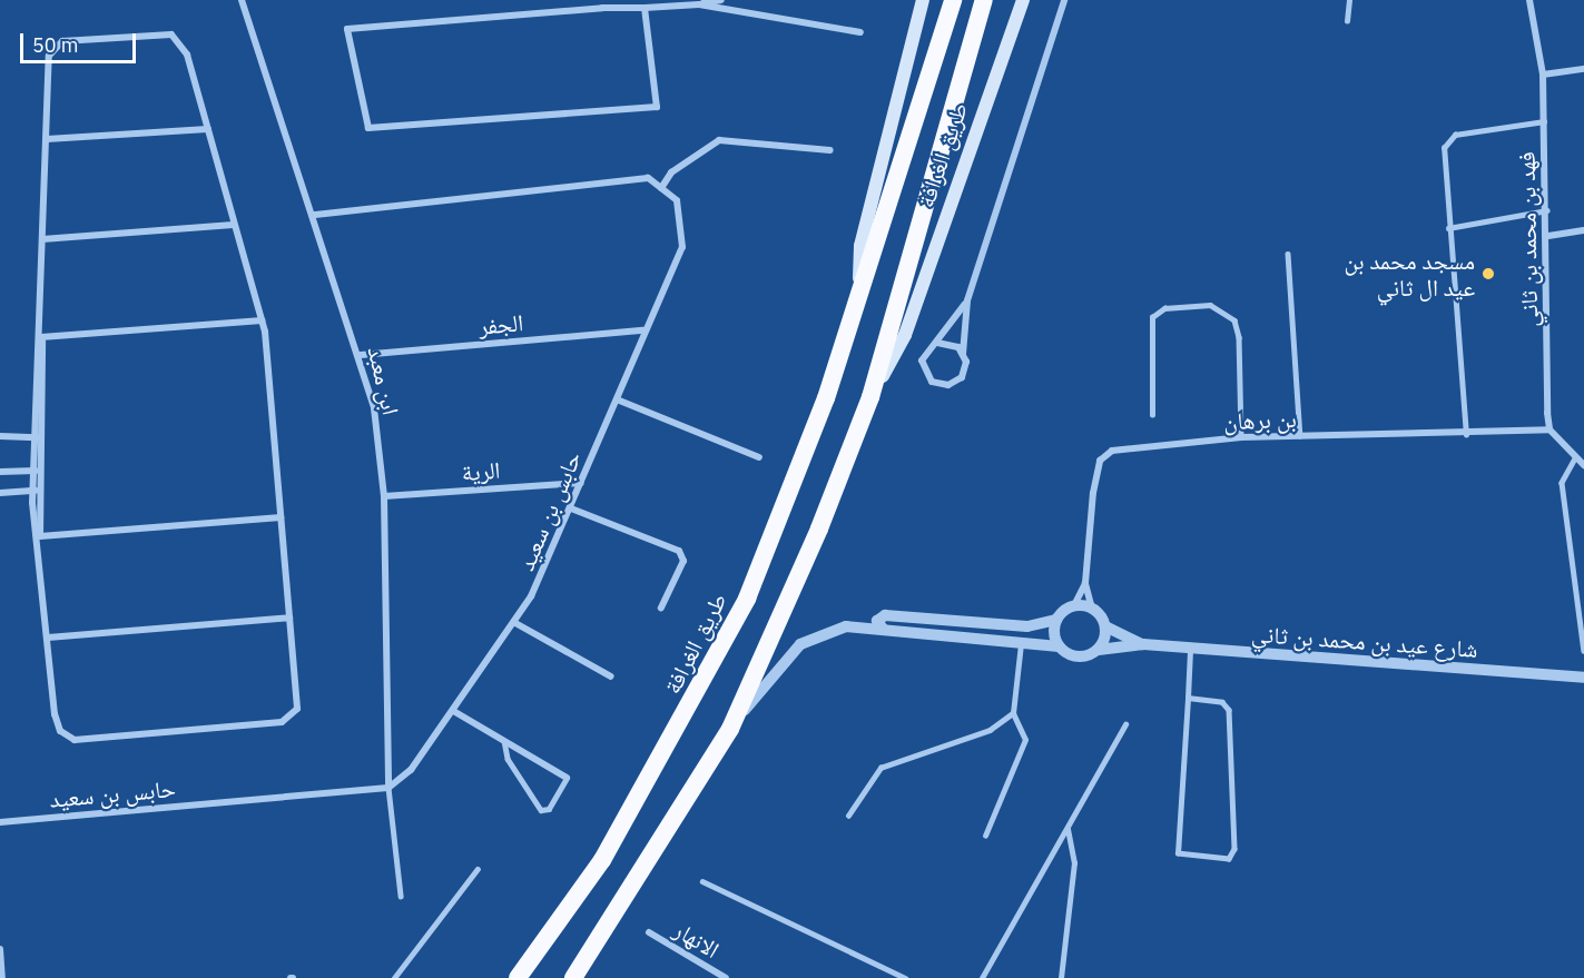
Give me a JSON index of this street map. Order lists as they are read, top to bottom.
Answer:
{
  "streets": {
    "highway": ["طريق الغرافة"],
    "street": [
      "فهد بن محمد بن ثاني",
      "الجفر",
      "ابن معبد",
      "بن برهان",
      "الرية",
      "حابس بن سعيد",
      "شارع عيد بن محمد بن ثاني",
      "الانهار"
    ]
  },
  "crossings": [
    ["فهد بن محمد بن ثاني", "بن برهان"],
    ["الجفر", "ابن معبد"],
    ["الجفر", "حابس بن سعيد"],
    ["ابن معبد", "الرية"],
    ["ابن معبد", "حابس بن سعيد"],
    ["بن برهان", "شارع عيد بن محمد بن ثاني"],
    ["الرية", "حابس بن سعيد"]
  ],
  "places": ["مسجد محمد بن عيد ال ثاني"],
  "scale_bar": "50 m"
}
